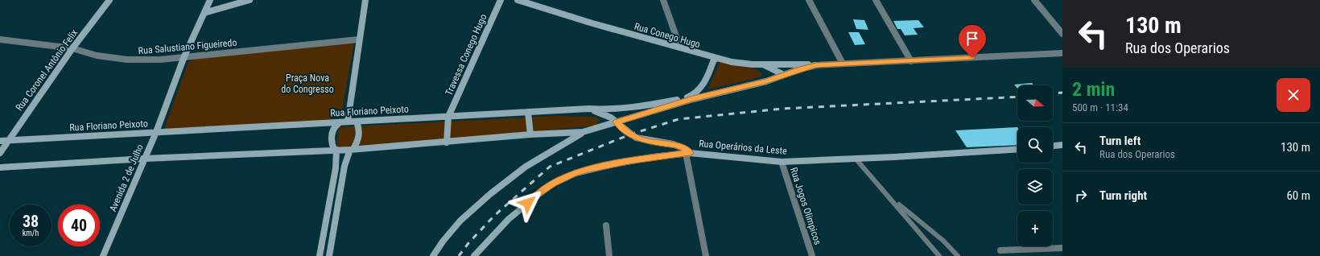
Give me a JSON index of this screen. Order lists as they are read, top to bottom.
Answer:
{
  "streets": {
    "street": [
      "Rua Conego Hugo",
      "Rua Salustiano Figueiredo",
      "Travessa Conego Hugo",
      "Rua Coronel Antônio Felix",
      "Rua Floriano Peixoto",
      "Rua Operários da Leste",
      "Avenida 2 de Julho",
      "Rua Jogos Olimpicos"
    ]
  },
  "crossings": [
    ["Rua Conego Hugo", "Rua Floriano Peixoto"],
    ["Rua Salustiano Figueiredo", "Rua Coronel Antônio Felix"],
    ["Rua Salustiano Figueiredo", "Avenida 2 de Julho"],
    ["Travessa Conego Hugo", "Rua Floriano Peixoto"],
    ["Rua Coronel Antônio Felix", "Rua Floriano Peixoto"],
    ["Rua Floriano Peixoto", "Avenida 2 de Julho"],
    ["Rua Operários da Leste", "Rua Jogos Olimpicos"]
  ],
  "parks": ["Praça Nova do Congresso"],
  "north": "right",
  "page": {
    "turn": ["130 m", "Rua dos Operarios"],
    "heading": ["2 min", "500 m · 11:34"],
    "map_buttons": "+",
    "list": [
      {
        "name": "Turn left",
        "note": "Rua dos Operarios",
        "value": "130 m"
      },
      {
        "name": "Turn right",
        "value": "60 m"
      }
    ],
    "speed": "38 km/h",
    "limit": "40"
  }
}
